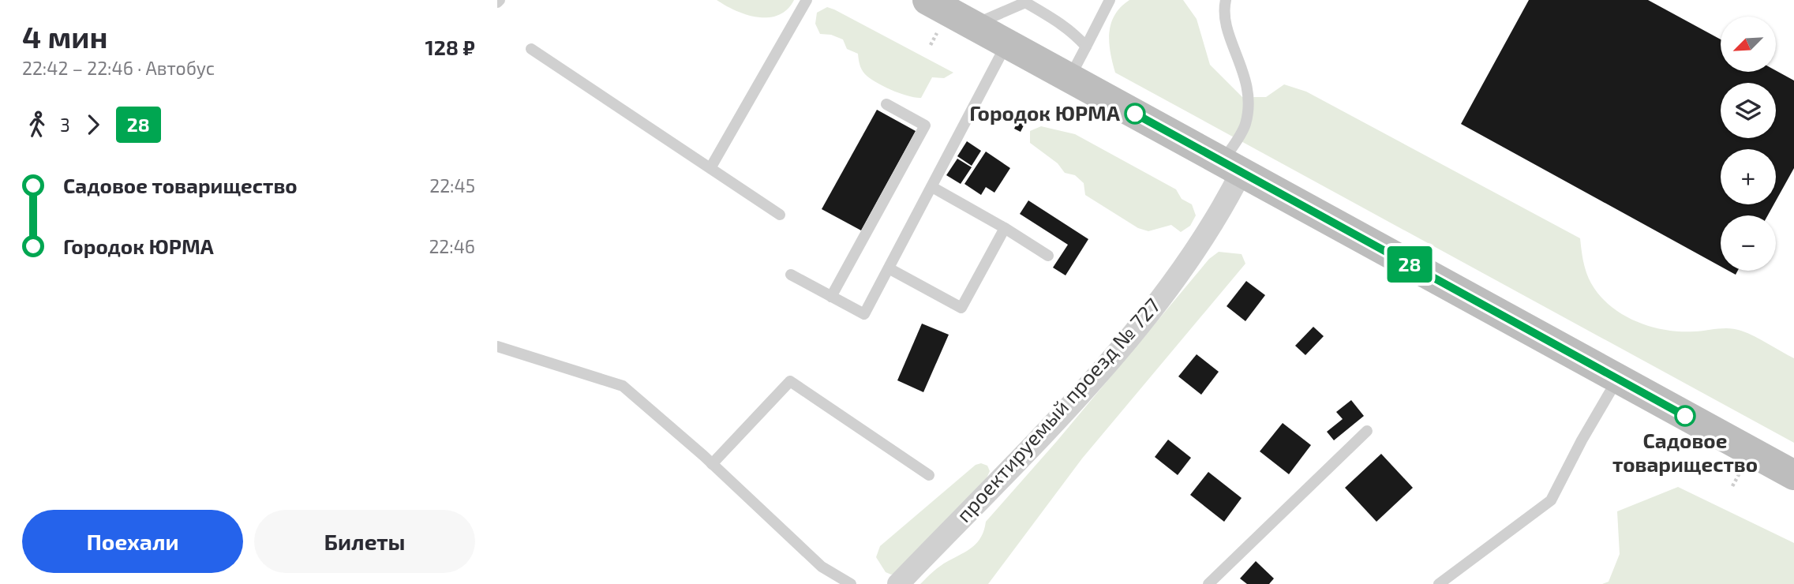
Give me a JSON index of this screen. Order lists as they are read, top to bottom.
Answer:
{
  "streets": {
    "street": ["проектируемый проезд № 727"]
  },
  "places": ["Городок ЮРМА", "Садовое товарищество"],
  "lines": ["bus line 28"],
  "north": "bottom left",
  "page": {
    "heading": ["4 мин", "22:42 – 22:46 · Автобус", "128 ₽"],
    "on_map": "28",
    "map_buttons": ["+", "−"],
    "legs": ["3", "28"],
    "list": [
      {
        "name": "Садовое товарищество",
        "value": "22:45"
      },
      {
        "name": "Городок ЮРМА",
        "value": "22:46"
      }
    ],
    "buttons": ["Поехали", "Билеты"]
  }
}
